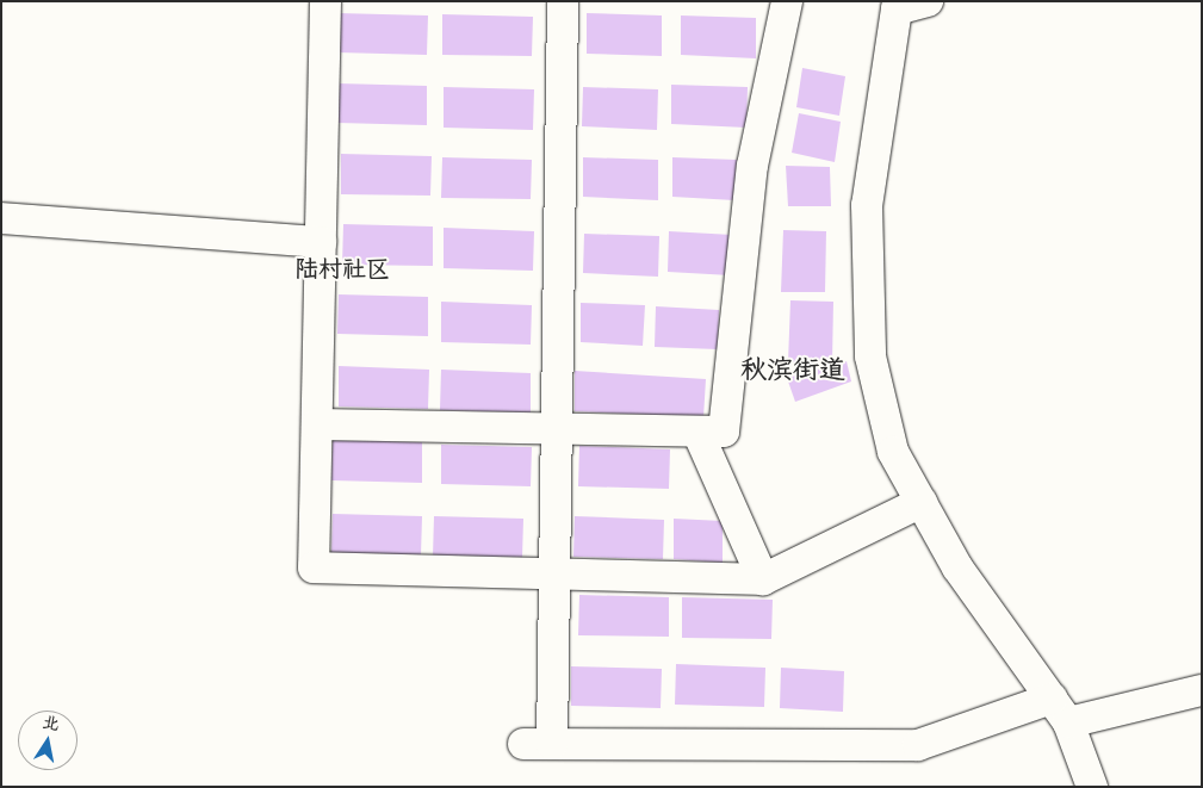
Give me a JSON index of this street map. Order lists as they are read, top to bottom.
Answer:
{
  "districts": ["陆村社区", "秋滨街道"],
  "north": "top"
}
